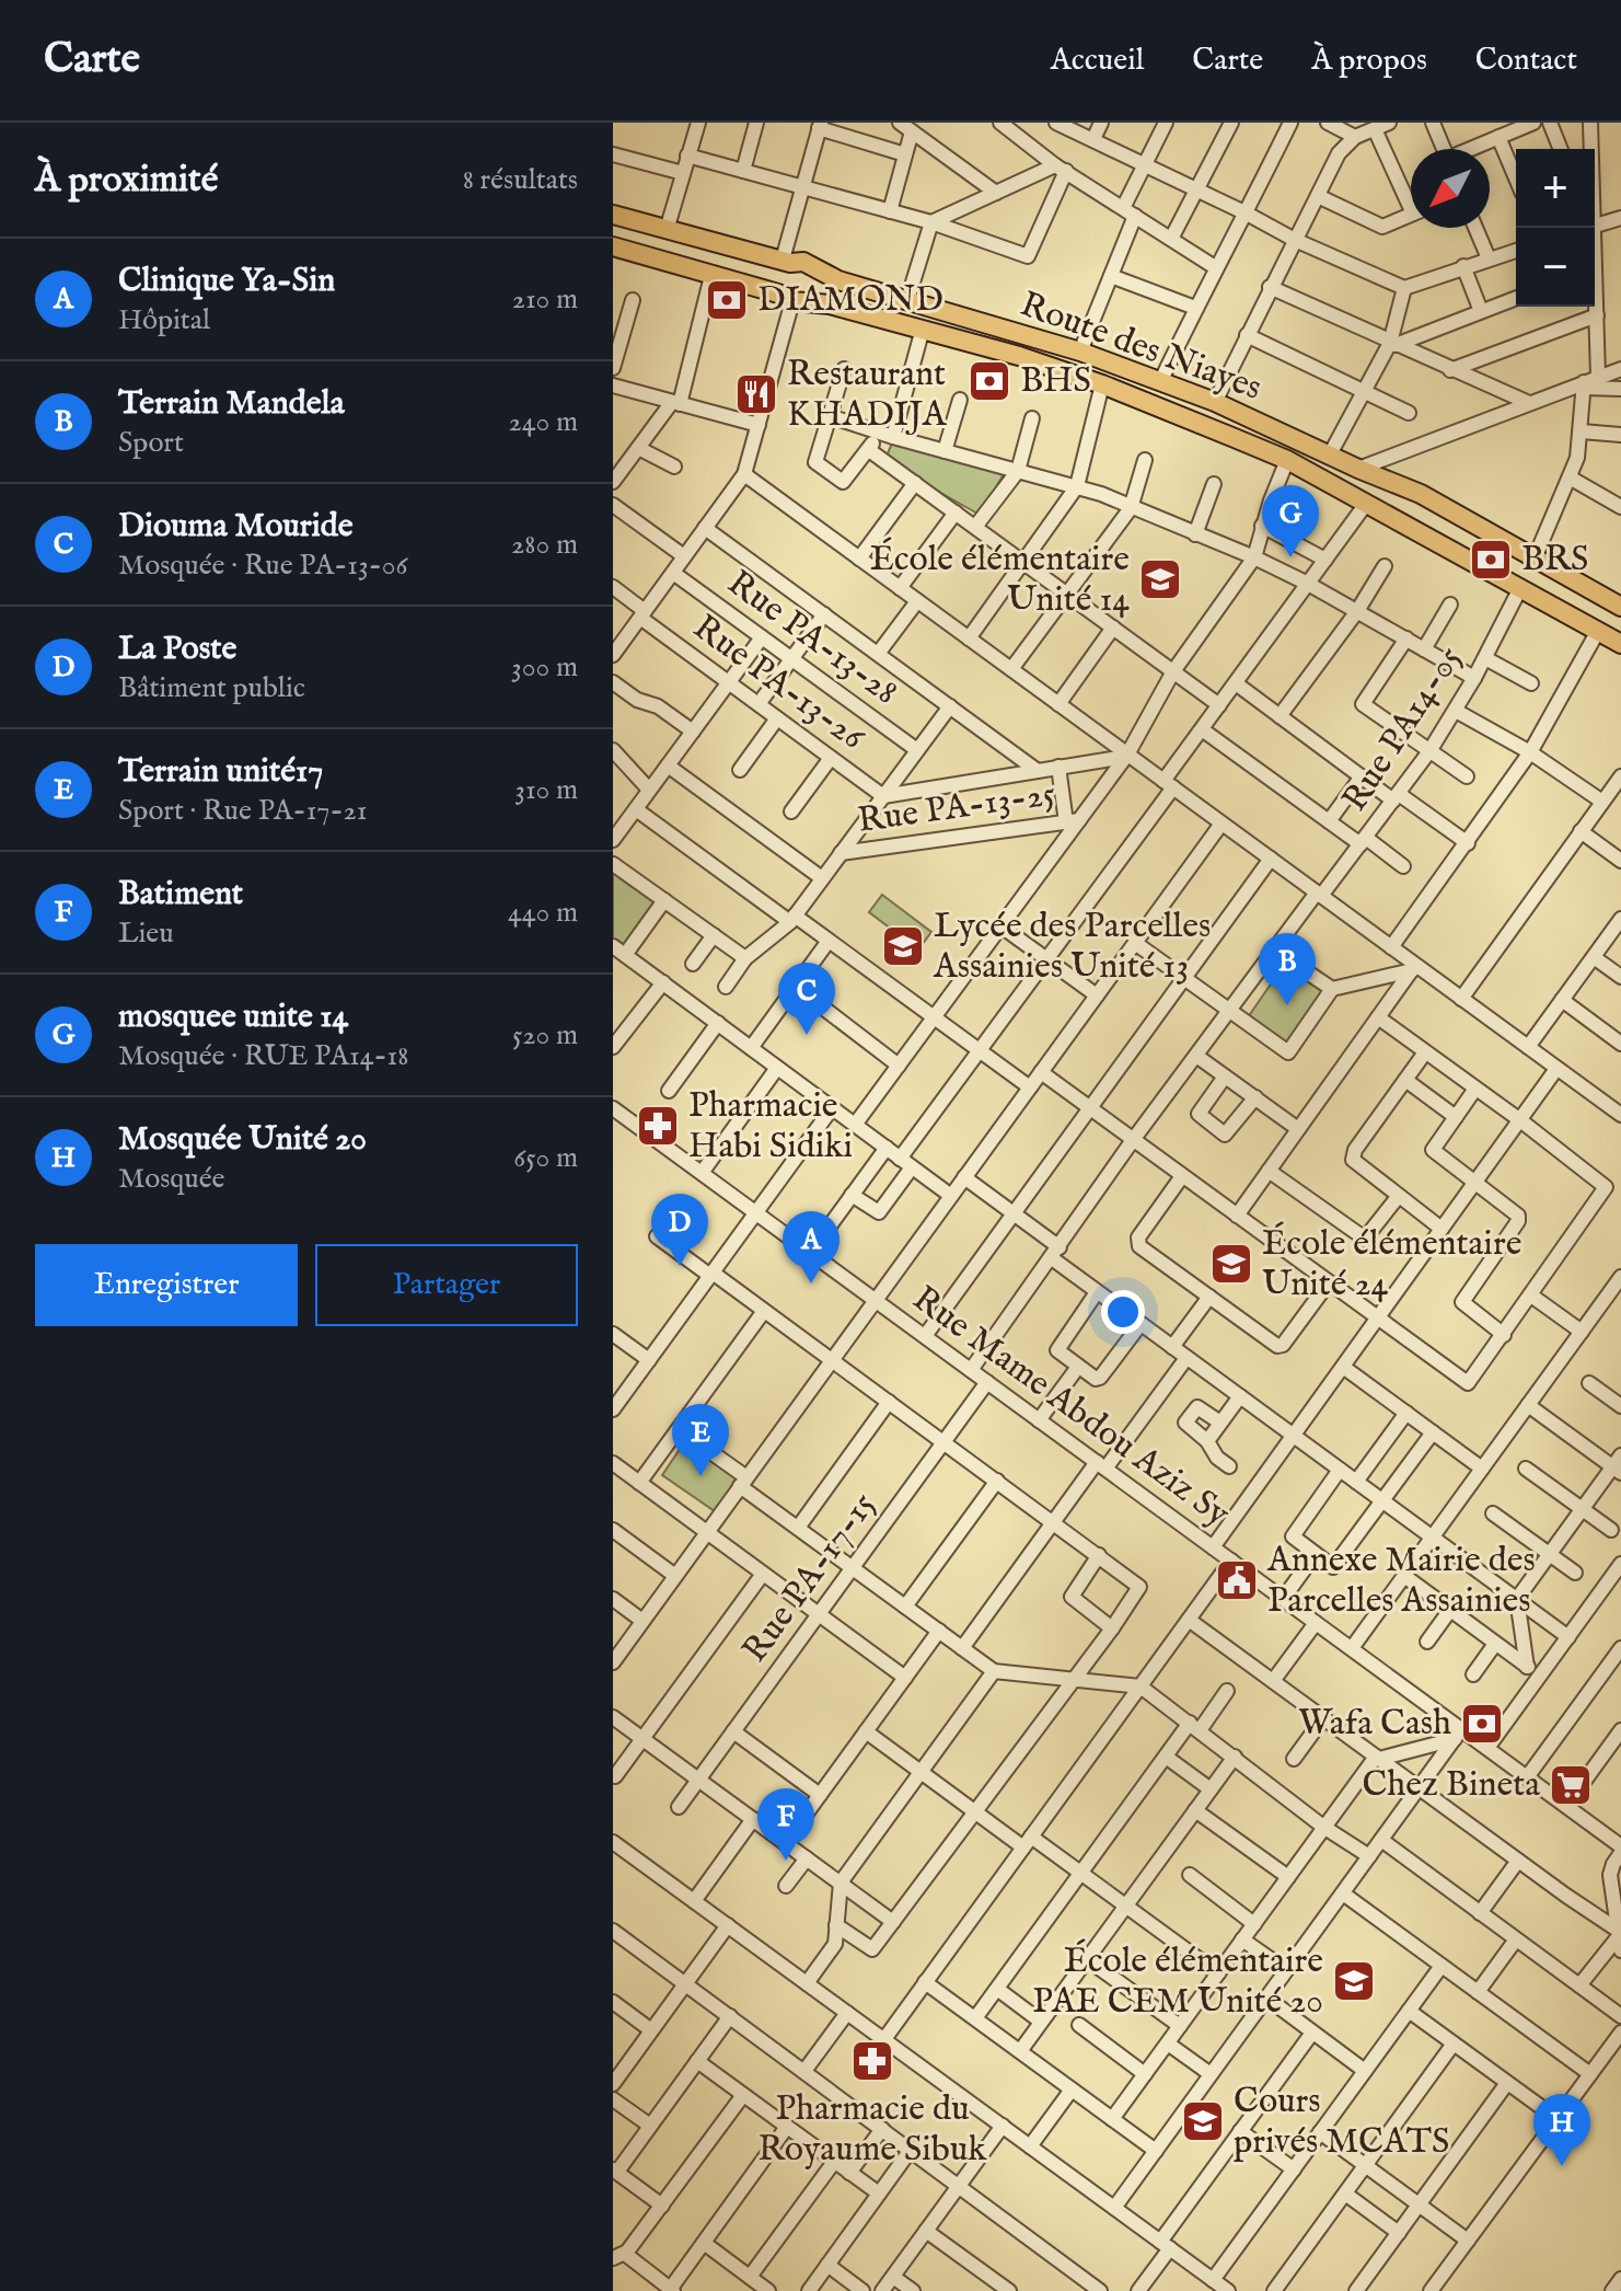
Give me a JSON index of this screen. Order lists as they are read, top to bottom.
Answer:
{
  "streets": {
    "main road": ["Route des Niayes"],
    "street": [
      "Rue PA-13-28",
      "Rue PA-13-26",
      "Rue PA14-05",
      "Rue PA-13-25",
      "Rue Mame Abdou Aziz Sy",
      "Rue PA-17-15"
    ]
  },
  "crossings": [
    ["Route des Niayes", "Rue PA14-05"],
    ["Rue PA14-05", "Rue Mame Abdou Aziz Sy"],
    ["Rue Mame Abdou Aziz Sy", "Rue PA-17-15"]
  ],
  "places": {
    "bank": [
      "DIAMOND",
      "BHS",
      "BRS",
      "Wafa Cash"
    ],
    "restaurant": ["Restaurant KHADIJA"],
    "school or university": [
      "École élémentaire Unité 14",
      "Lycée des Parcelles Assainies Unité 13",
      "École élémentaire Unité 24",
      "École élémentaire PAE CEM Unité 20",
      "Cours privés MCATS"
    ],
    "pharmacy": ["Pharmacie Habi Sidiki", "Pharmacie du Royaume Sibuk"],
    "public building": ["Annexe Mairie des Parcelles Assainies"],
    "supermarket": ["Chez Bineta"]
  },
  "north": "bottom left",
  "page": {
    "header": "Carte",
    "nav": [
      "Accueil",
      "Carte",
      "À propos",
      "Contact"
    ],
    "heading": ["À proximité", "8 résultats"],
    "map_buttons": ["+", "−"],
    "list": [
      {
        "mark": "A",
        "name": "Clinique Ya-Sin",
        "note": "Hôpital",
        "value": "210 m"
      },
      {
        "mark": "B",
        "name": "Terrain Mandela",
        "note": "Sport",
        "value": "240 m"
      },
      {
        "mark": "C",
        "name": "Diouma Mouride",
        "note": "Mosquée · Rue PA-13-06",
        "value": "280 m"
      },
      {
        "mark": "D",
        "name": "La Poste",
        "note": "Bâtiment public",
        "value": "300 m"
      },
      {
        "mark": "E",
        "name": "Terrain unité17",
        "note": "Sport · Rue PA-17-21",
        "value": "310 m"
      },
      {
        "mark": "F",
        "name": "Batiment",
        "note": "Lieu",
        "value": "440 m"
      },
      {
        "mark": "G",
        "name": "mosquee unite 14",
        "note": "Mosquée · RUE PA14-18",
        "value": "520 m"
      },
      {
        "mark": "H",
        "name": "Mosquée Unité 20",
        "note": "Mosquée",
        "value": "650 m"
      }
    ],
    "pins": [
      "G",
      "B",
      "C",
      "D",
      "A",
      "E",
      "F",
      "H"
    ],
    "buttons": ["Enregistrer", "Partager"]
  }
}
